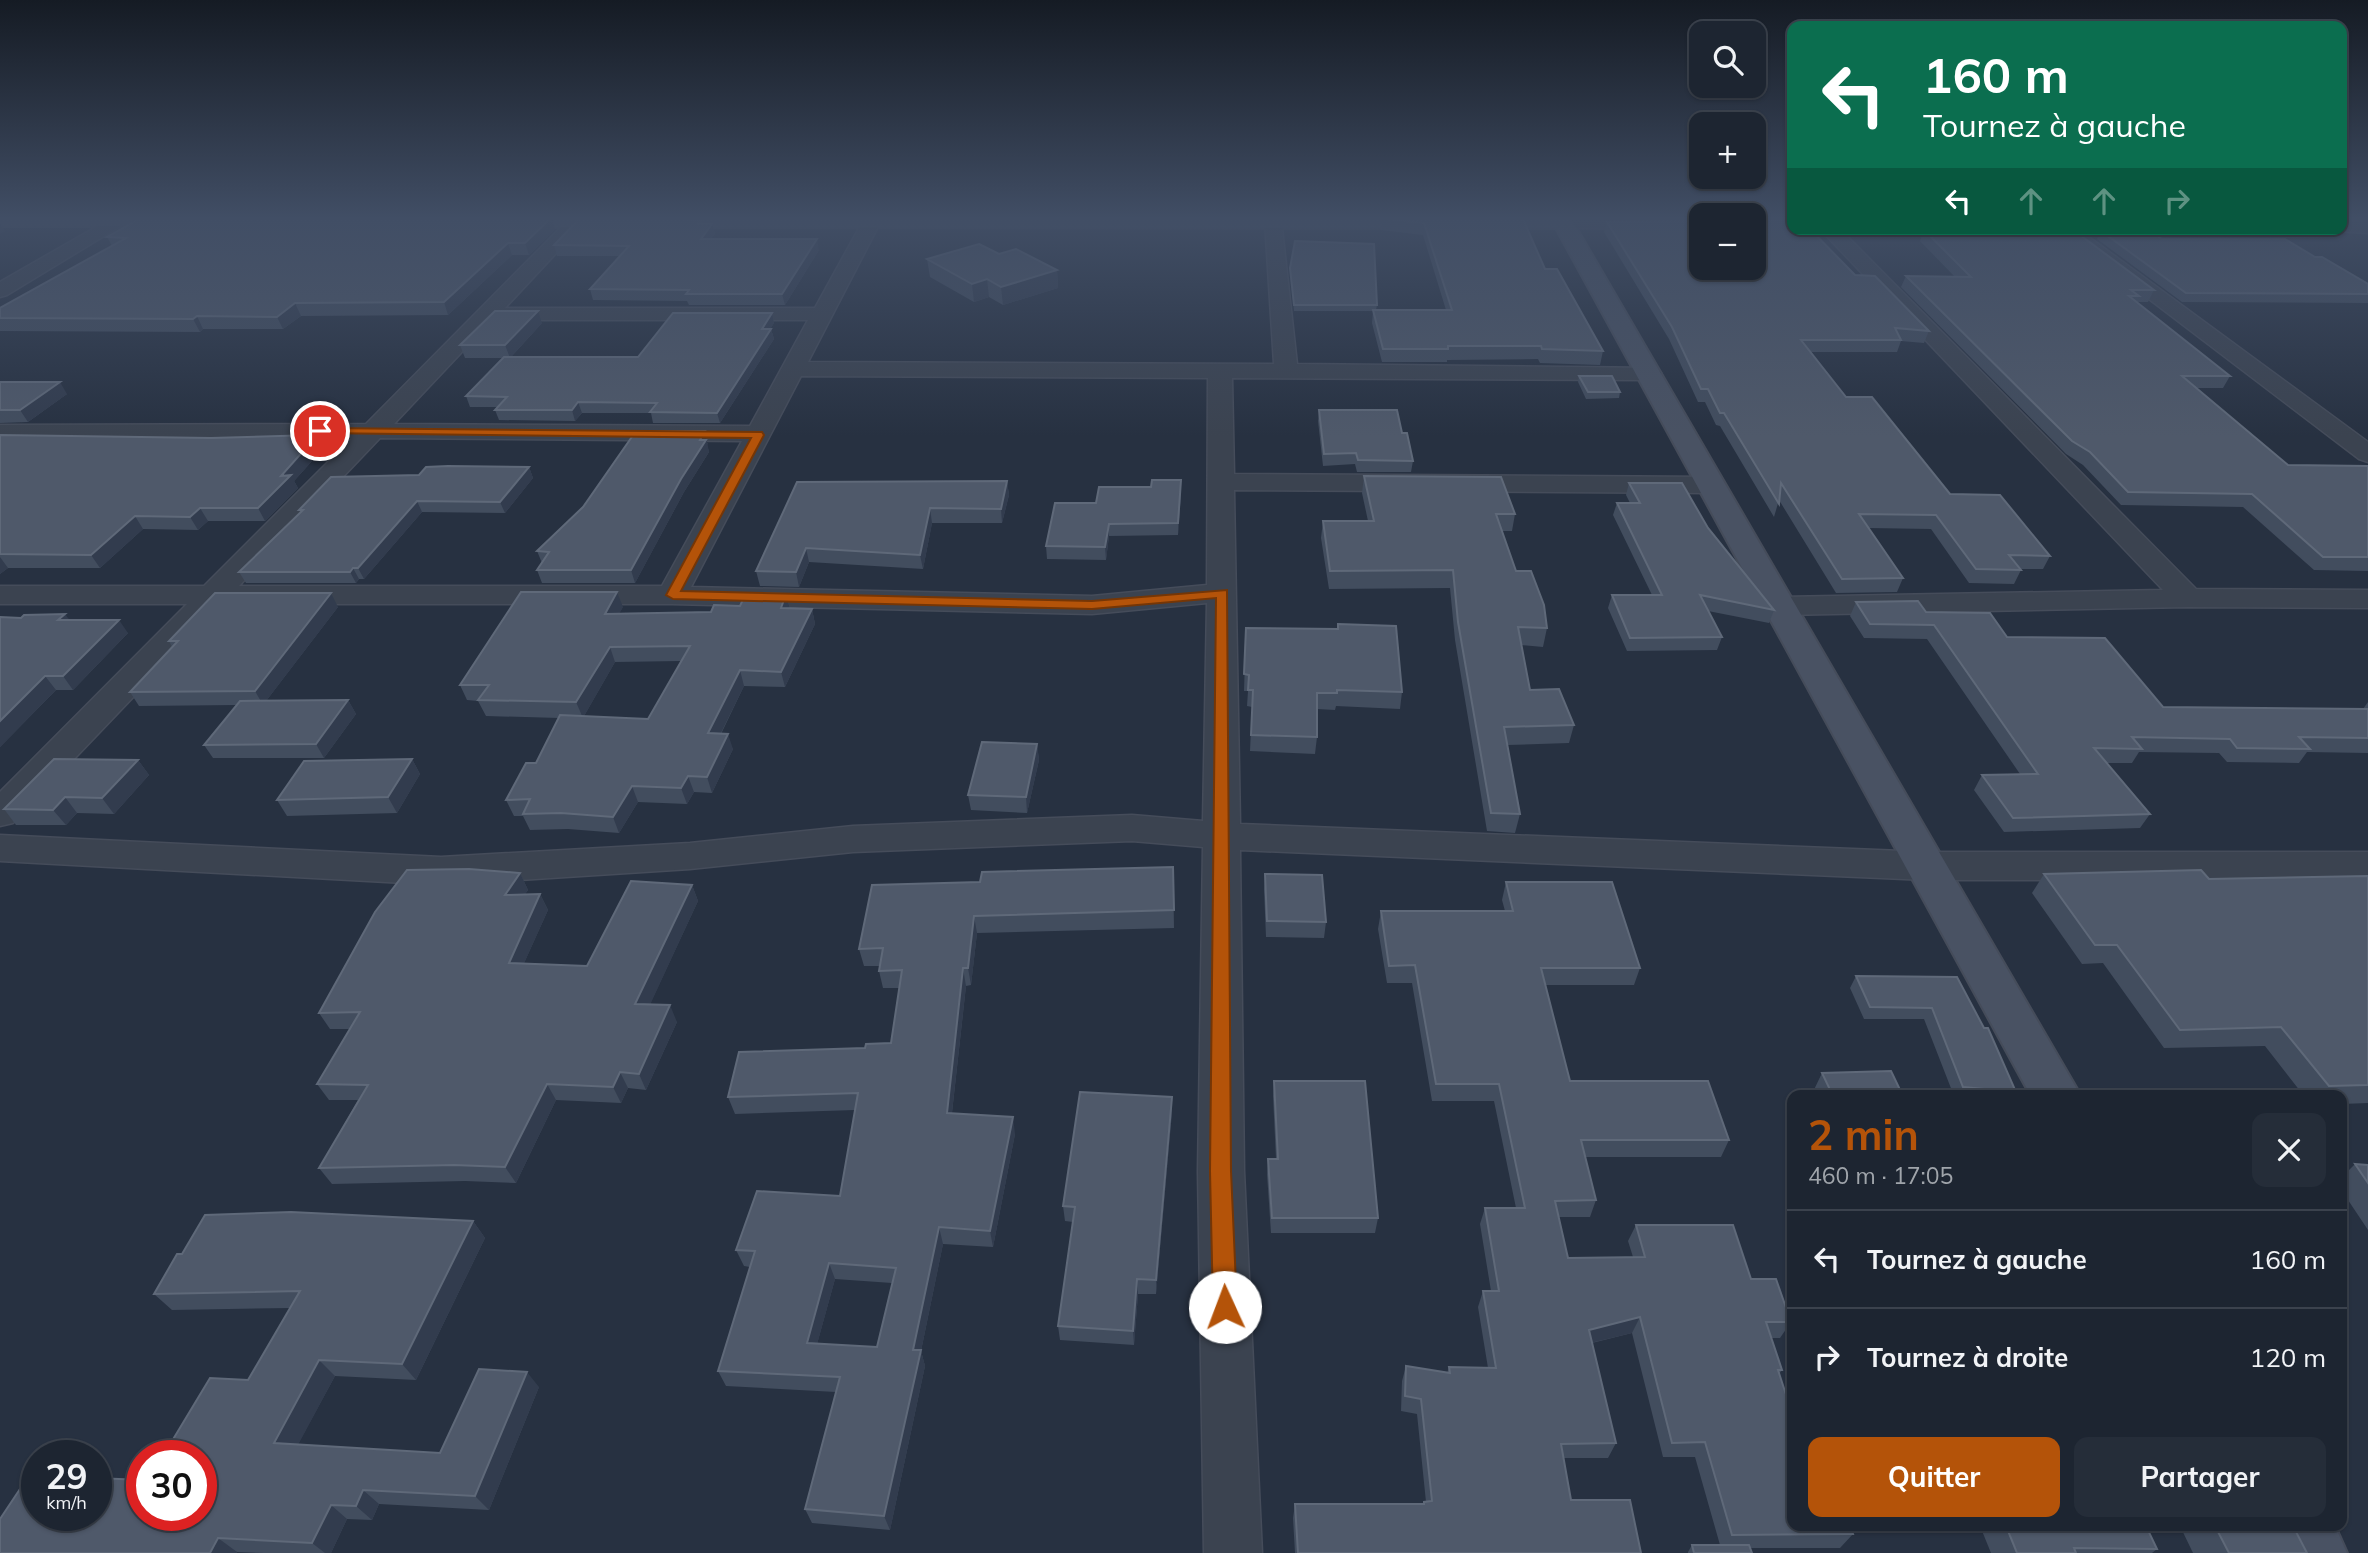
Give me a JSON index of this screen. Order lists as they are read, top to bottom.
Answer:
{
  "page": {
    "map_buttons": ["+", "−"],
    "turn": ["160 m", "Tournez à gauche"],
    "heading": ["2 min", "460 m · 17:05"],
    "list": [
      {
        "name": "Tournez à gauche",
        "value": "160 m"
      },
      {
        "name": "Tournez à droite",
        "value": "120 m"
      }
    ],
    "buttons": ["Quitter", "Partager"],
    "speed": "29 km/h",
    "limit": "30"
  }
}
